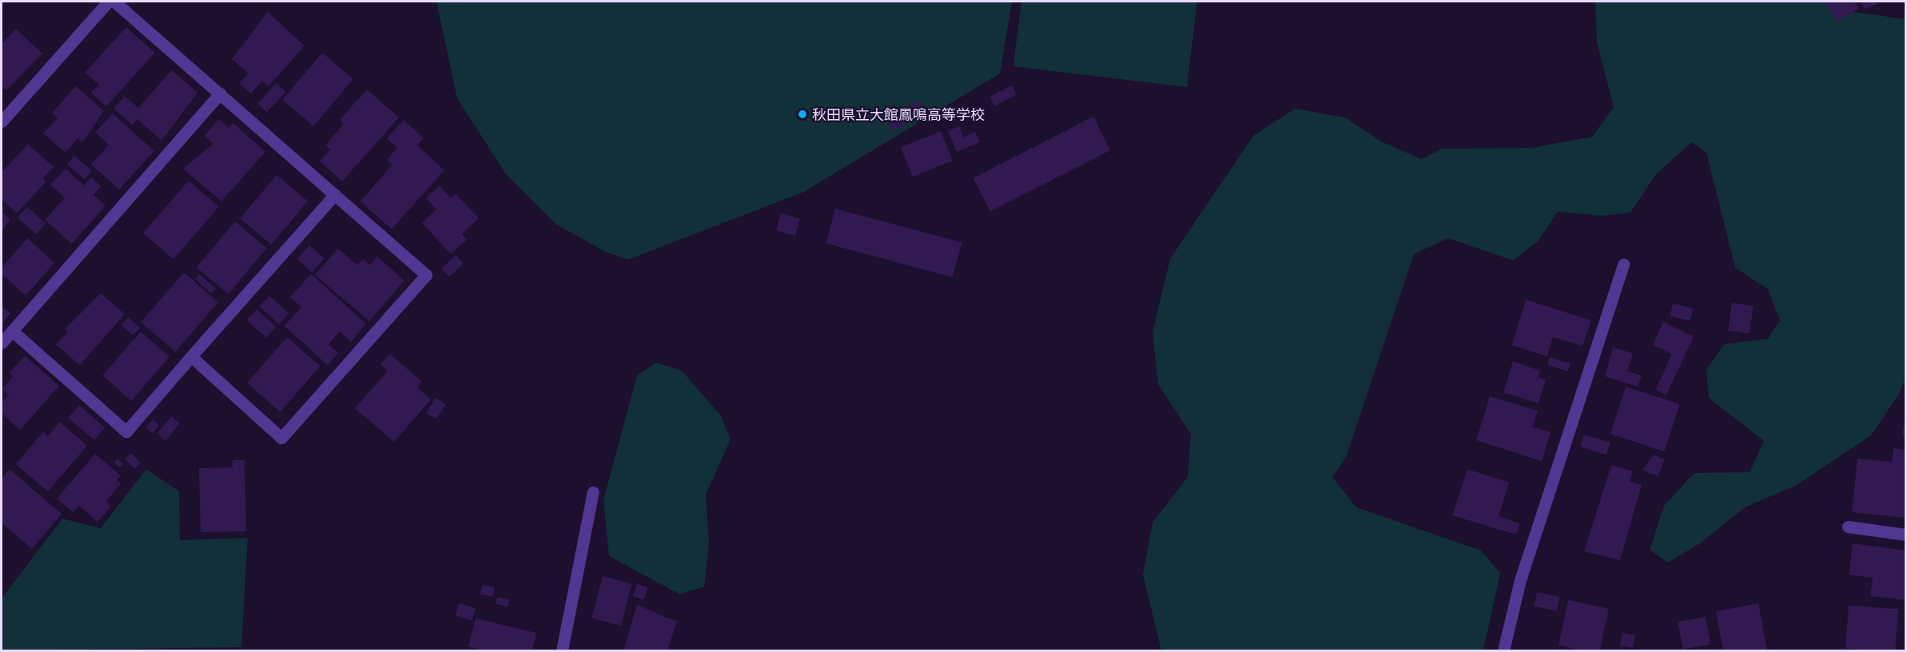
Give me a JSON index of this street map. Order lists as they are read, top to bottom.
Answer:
{
  "places": ["秋田県立大館鳳鳴高等学校"]
}
